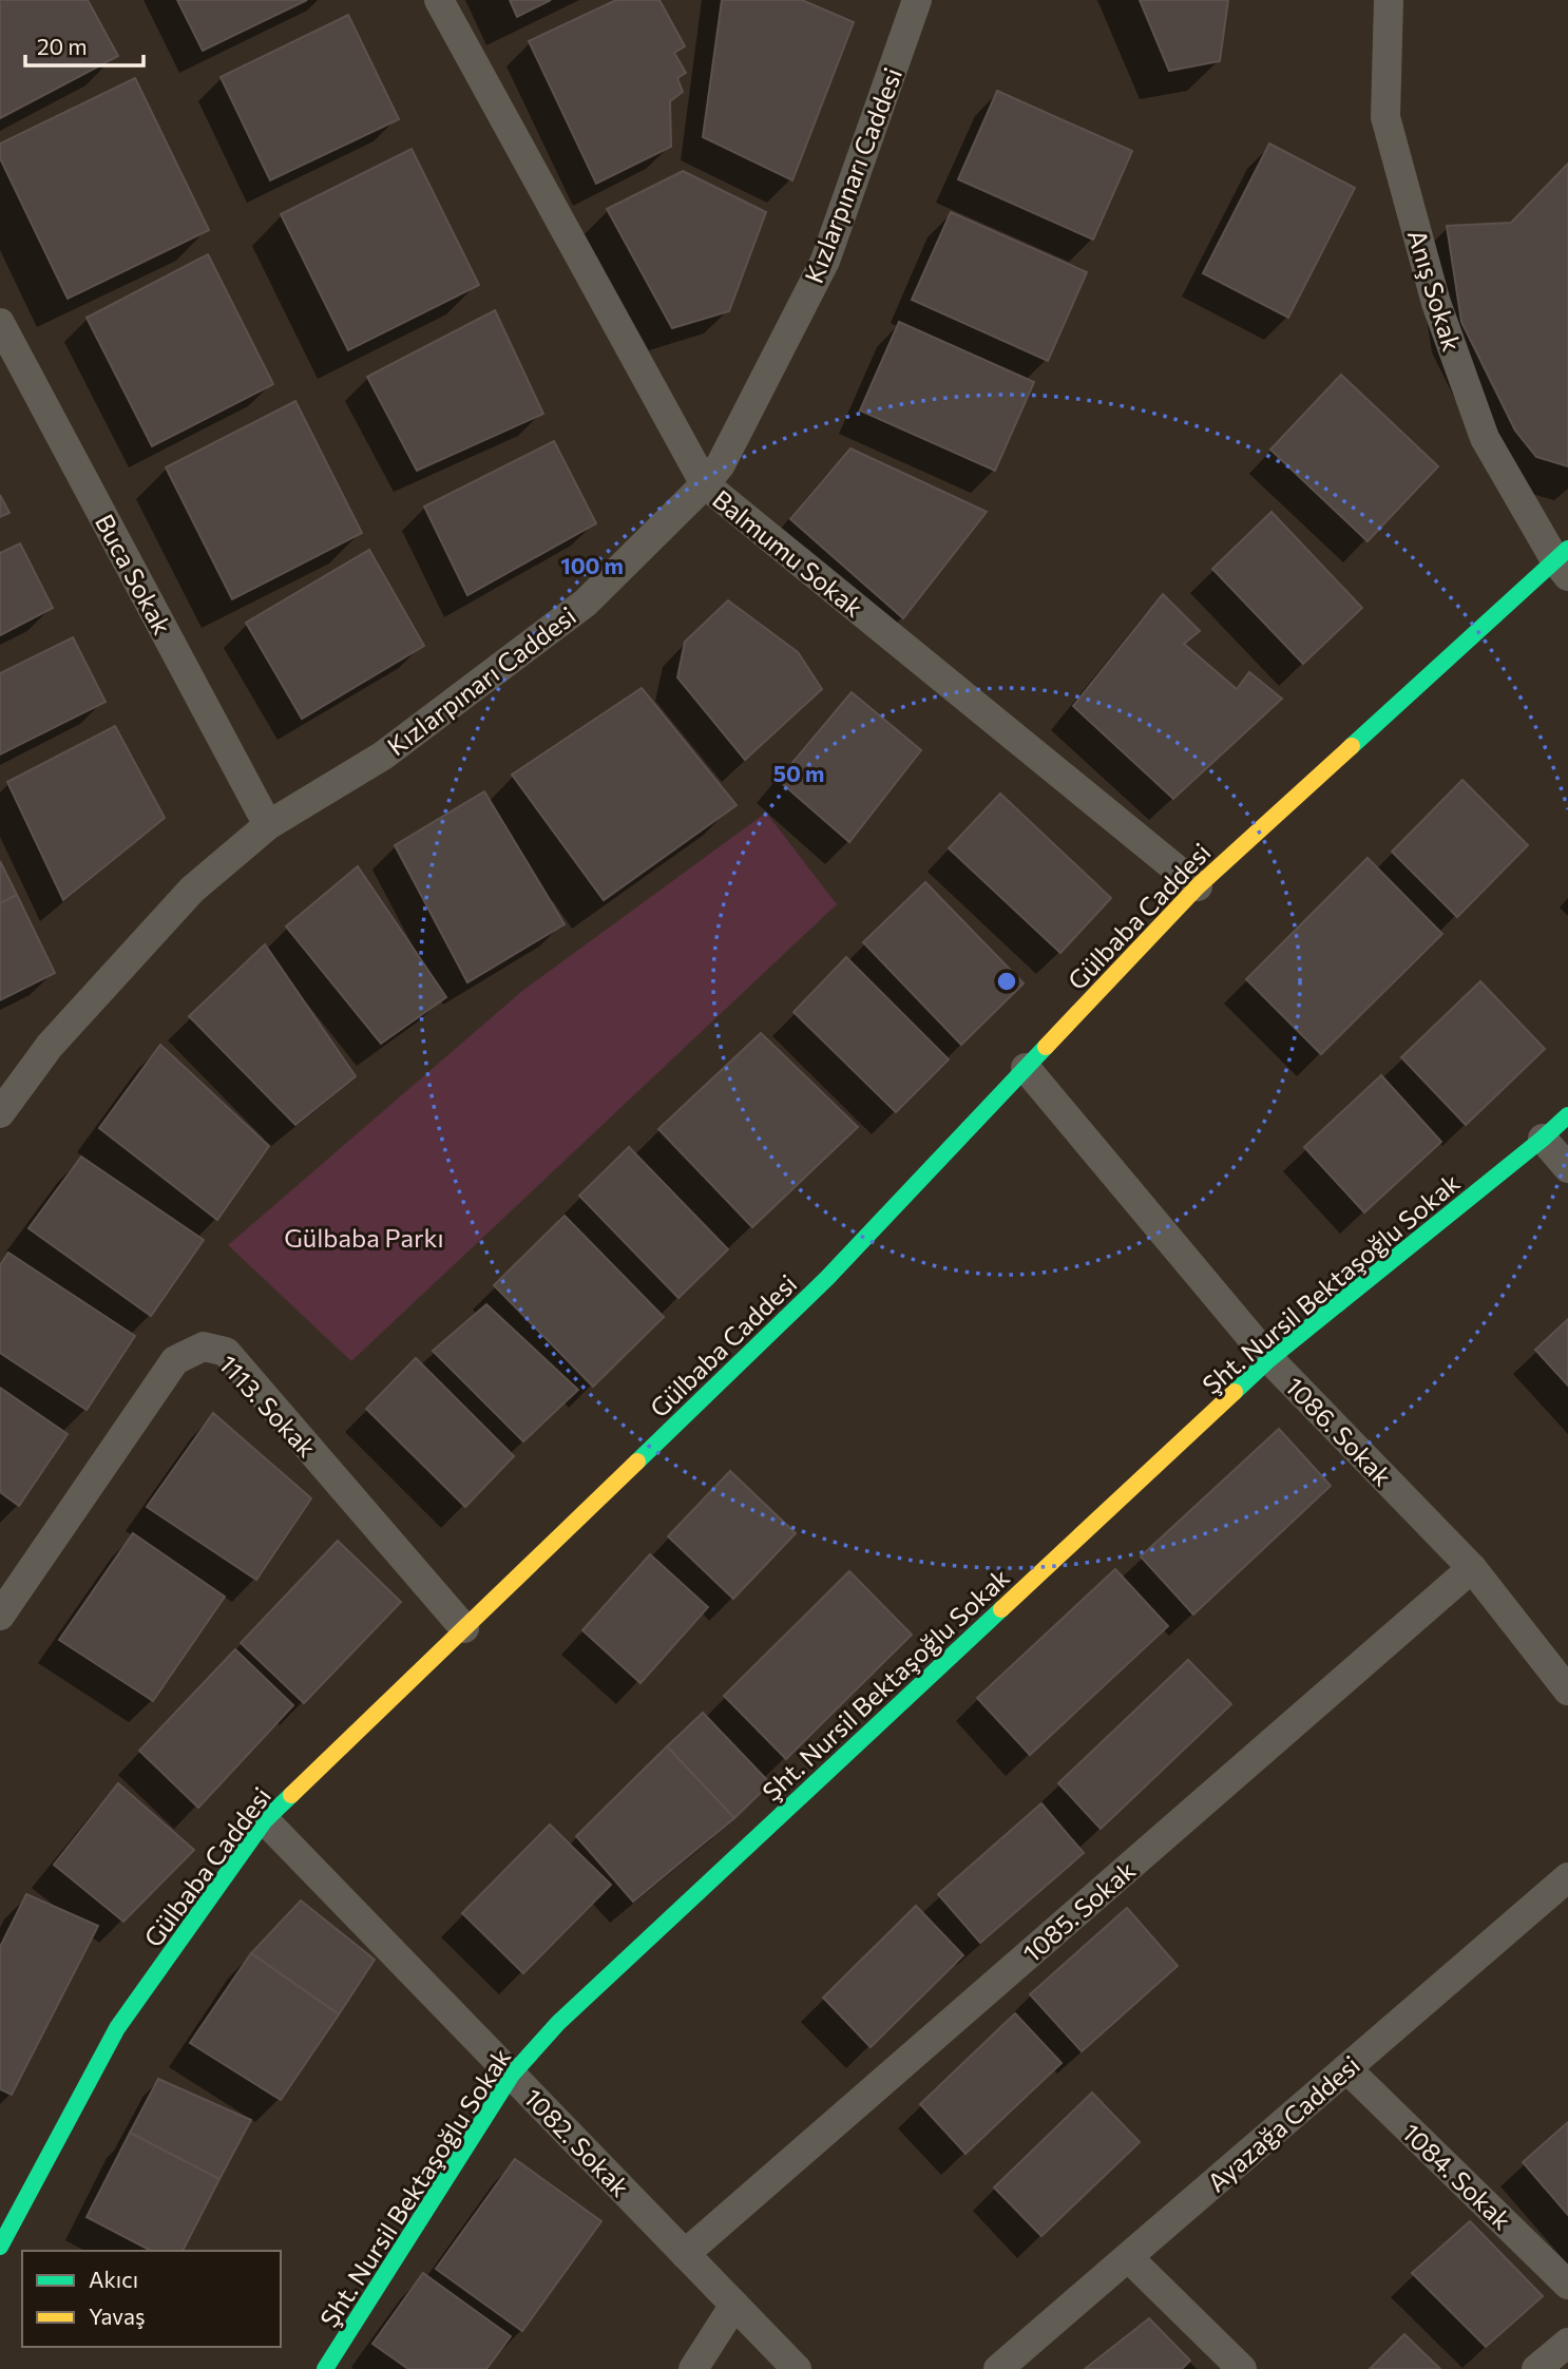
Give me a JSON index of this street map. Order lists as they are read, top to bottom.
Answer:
{
  "streets": {
    "street": [
      "Kızlarpınarı Caddesi",
      "Anış Sokak",
      "Balmumu Sokak",
      "Buca Sokak",
      "Gülbaba Caddesi",
      "Şht. Nursil Bektaşoğlu Sokak",
      "1113. Sokak",
      "1086. Sokak",
      "1085. Sokak",
      "Ayazağa Caddesi",
      "1082. Sokak",
      "1084. Sokak"
    ]
  },
  "crossings": [
    ["Kızlarpınarı Caddesi", "Balmumu Sokak"],
    ["Kızlarpınarı Caddesi", "Buca Sokak"],
    ["Anış Sokak", "Gülbaba Caddesi"],
    ["Balmumu Sokak", "Gülbaba Caddesi"],
    ["Gülbaba Caddesi", "1113. Sokak"],
    ["Gülbaba Caddesi", "1086. Sokak"],
    ["Gülbaba Caddesi", "1082. Sokak"],
    ["Şht. Nursil Bektaşoğlu Sokak", "1086. Sokak"],
    ["Şht. Nursil Bektaşoğlu Sokak", "1082. Sokak"],
    ["1086. Sokak", "1085. Sokak"],
    ["1085. Sokak", "1082. Sokak"],
    ["Ayazağa Caddesi", "1084. Sokak"]
  ],
  "parks": ["Gülbaba Parkı"],
  "legend": ["Akıcı", "Yavaş"],
  "scale_bar": "20 m",
  "rings": ["100 m", "50 m"]
}
